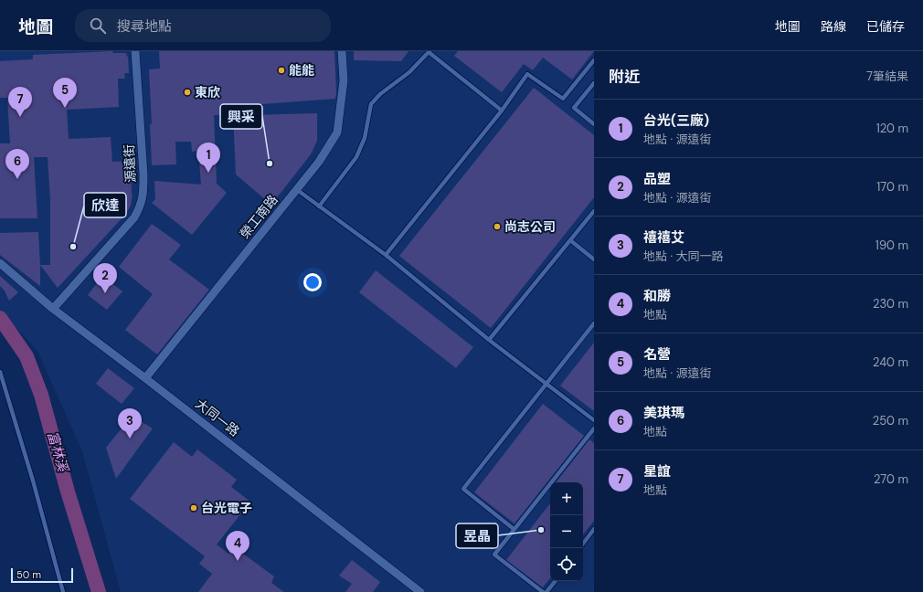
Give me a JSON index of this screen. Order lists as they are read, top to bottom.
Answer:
{
  "streets": {
    "street": ["源遠街", "榮工南路", "大同一路"]
  },
  "crossings": [
    ["源遠街", "大同一路"],
    ["榮工南路", "大同一路"]
  ],
  "water": ["富林溪"],
  "places": [
    "能能",
    "東欣",
    "興采",
    "尚志公司",
    "欣達",
    "台光電子",
    "昱晶"
  ],
  "scale_bar": "50 m",
  "page": {
    "header": "地圖",
    "search": "搜尋地點",
    "nav": ["地圖", "路線", "已儲存"],
    "heading": ["附近", "7筆結果"],
    "pins": [
      "5",
      "7",
      "1",
      "6",
      "2",
      "3",
      "4"
    ],
    "list": [
      {
        "mark": "1",
        "name": "台光(三廠)",
        "note": "地點 · 源遠街",
        "value": "120 m"
      },
      {
        "mark": "2",
        "name": "品塑",
        "note": "地點 · 源遠街",
        "value": "170 m"
      },
      {
        "mark": "3",
        "name": "禧禧艾",
        "note": "地點 · 大同一路",
        "value": "190 m"
      },
      {
        "mark": "4",
        "name": "和勝",
        "note": "地點",
        "value": "230 m"
      },
      {
        "mark": "5",
        "name": "名營",
        "note": "地點 · 源遠街",
        "value": "240 m"
      },
      {
        "mark": "6",
        "name": "美琪瑪",
        "note": "地點",
        "value": "250 m"
      },
      {
        "mark": "7",
        "name": "星誼",
        "note": "地點",
        "value": "270 m"
      }
    ],
    "map_buttons": ["+", "−"],
    "scale": "50 m"
  }
}
